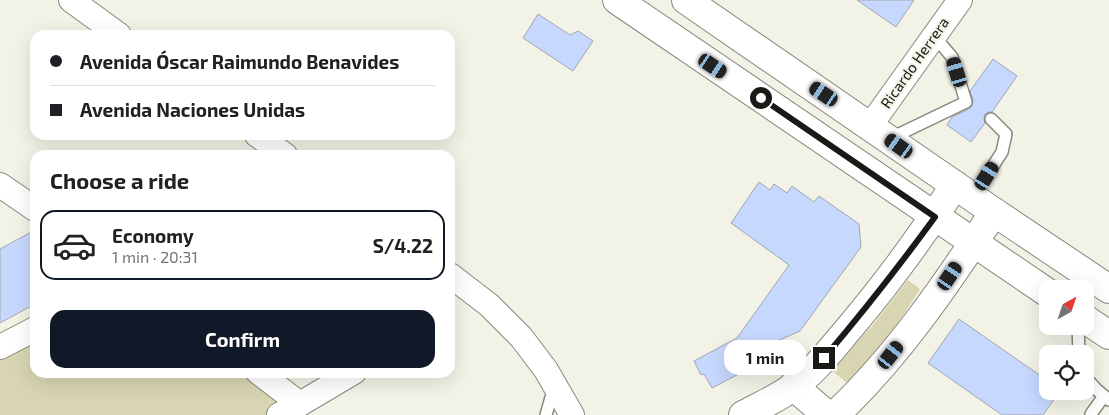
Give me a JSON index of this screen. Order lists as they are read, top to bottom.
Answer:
{
  "streets": {
    "street": ["Ricardo Herrera"]
  },
  "north": "top right",
  "page": {
    "banner": ["Avenida Óscar Raimundo Benavides", "Avenida Naciones Unidas"],
    "heading": "Choose a ride",
    "list": [
      {
        "name": "Economy",
        "note": "1 min · 20:31",
        "value": "S/4.22"
      }
    ],
    "buttons": "Confirm",
    "bubble": "1 min"
  }
}
